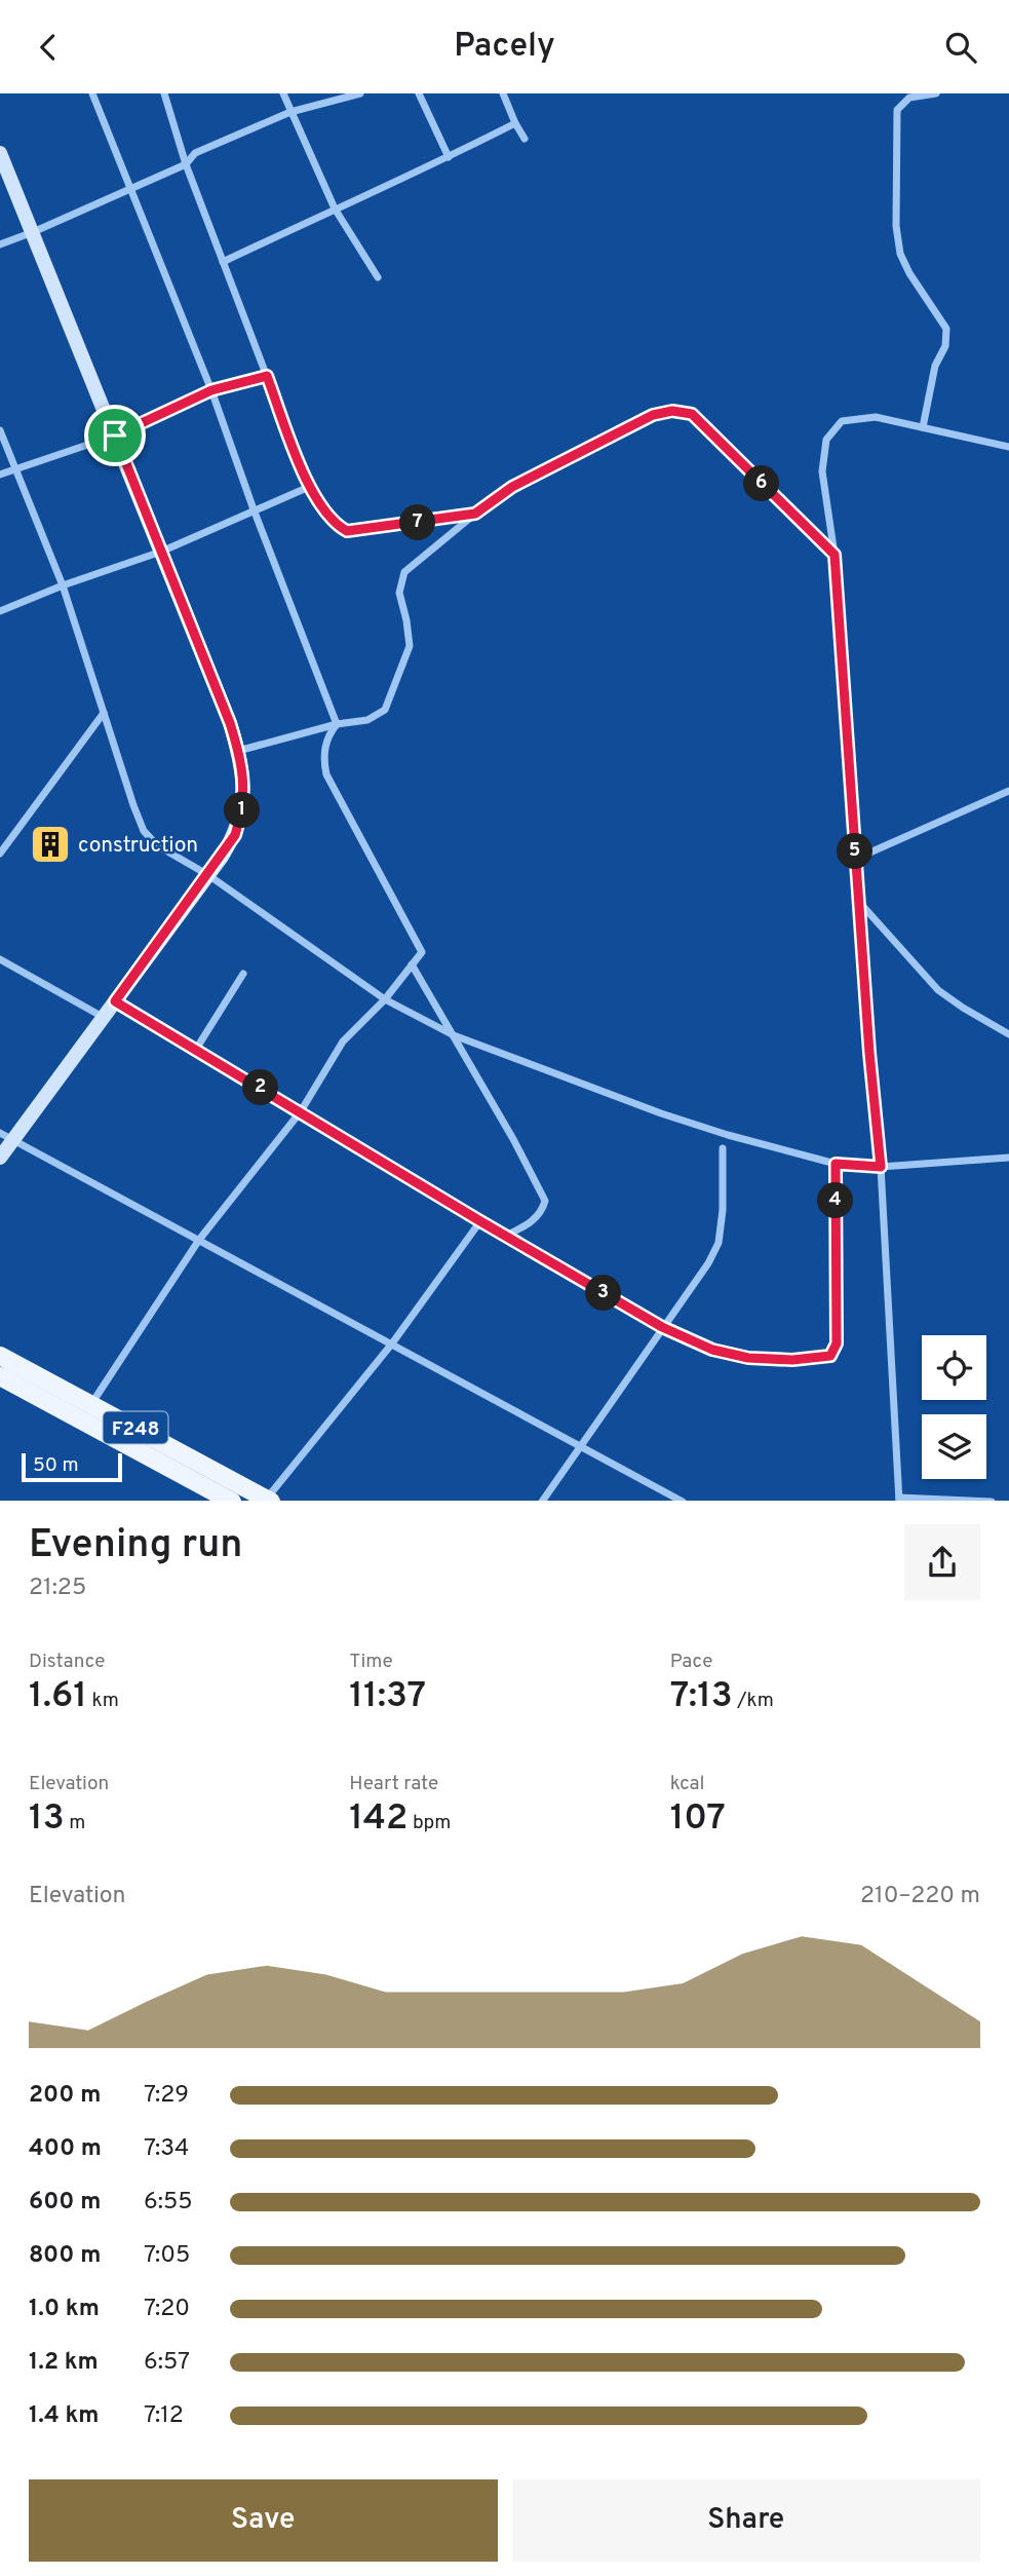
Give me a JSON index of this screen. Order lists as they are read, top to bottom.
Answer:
{
  "streets": {
    "main road": ["F248"]
  },
  "places": {
    "building": ["construction"]
  },
  "scale_bar": "50 m",
  "page": {
    "header": "Pacely",
    "pins": [
      "6",
      "7",
      "1",
      "5",
      "2",
      "4",
      "3"
    ],
    "scale": "50 m",
    "heading": ["Evening run", "21:25"],
    "stats": [
      ["Distance", "1.61 km"],
      ["Time", "11:37"],
      ["Pace", "7:13 /km"],
      ["Elevation", "13 m"],
      ["Heart rate", "142 bpm"],
      ["kcal", "107"]
    ],
    "chart": ["Elevation", "210–220 m"],
    "list": [
      {
        "name": "200 m",
        "note": "7:29"
      },
      {
        "name": "400 m",
        "note": "7:34"
      },
      {
        "name": "600 m",
        "note": "6:55"
      },
      {
        "name": "800 m",
        "note": "7:05"
      },
      {
        "name": "1.0 km",
        "note": "7:20"
      },
      {
        "name": "1.2 km",
        "note": "6:57"
      },
      {
        "name": "1.4 km",
        "note": "7:12"
      }
    ],
    "buttons": ["Save", "Share"]
  }
}
